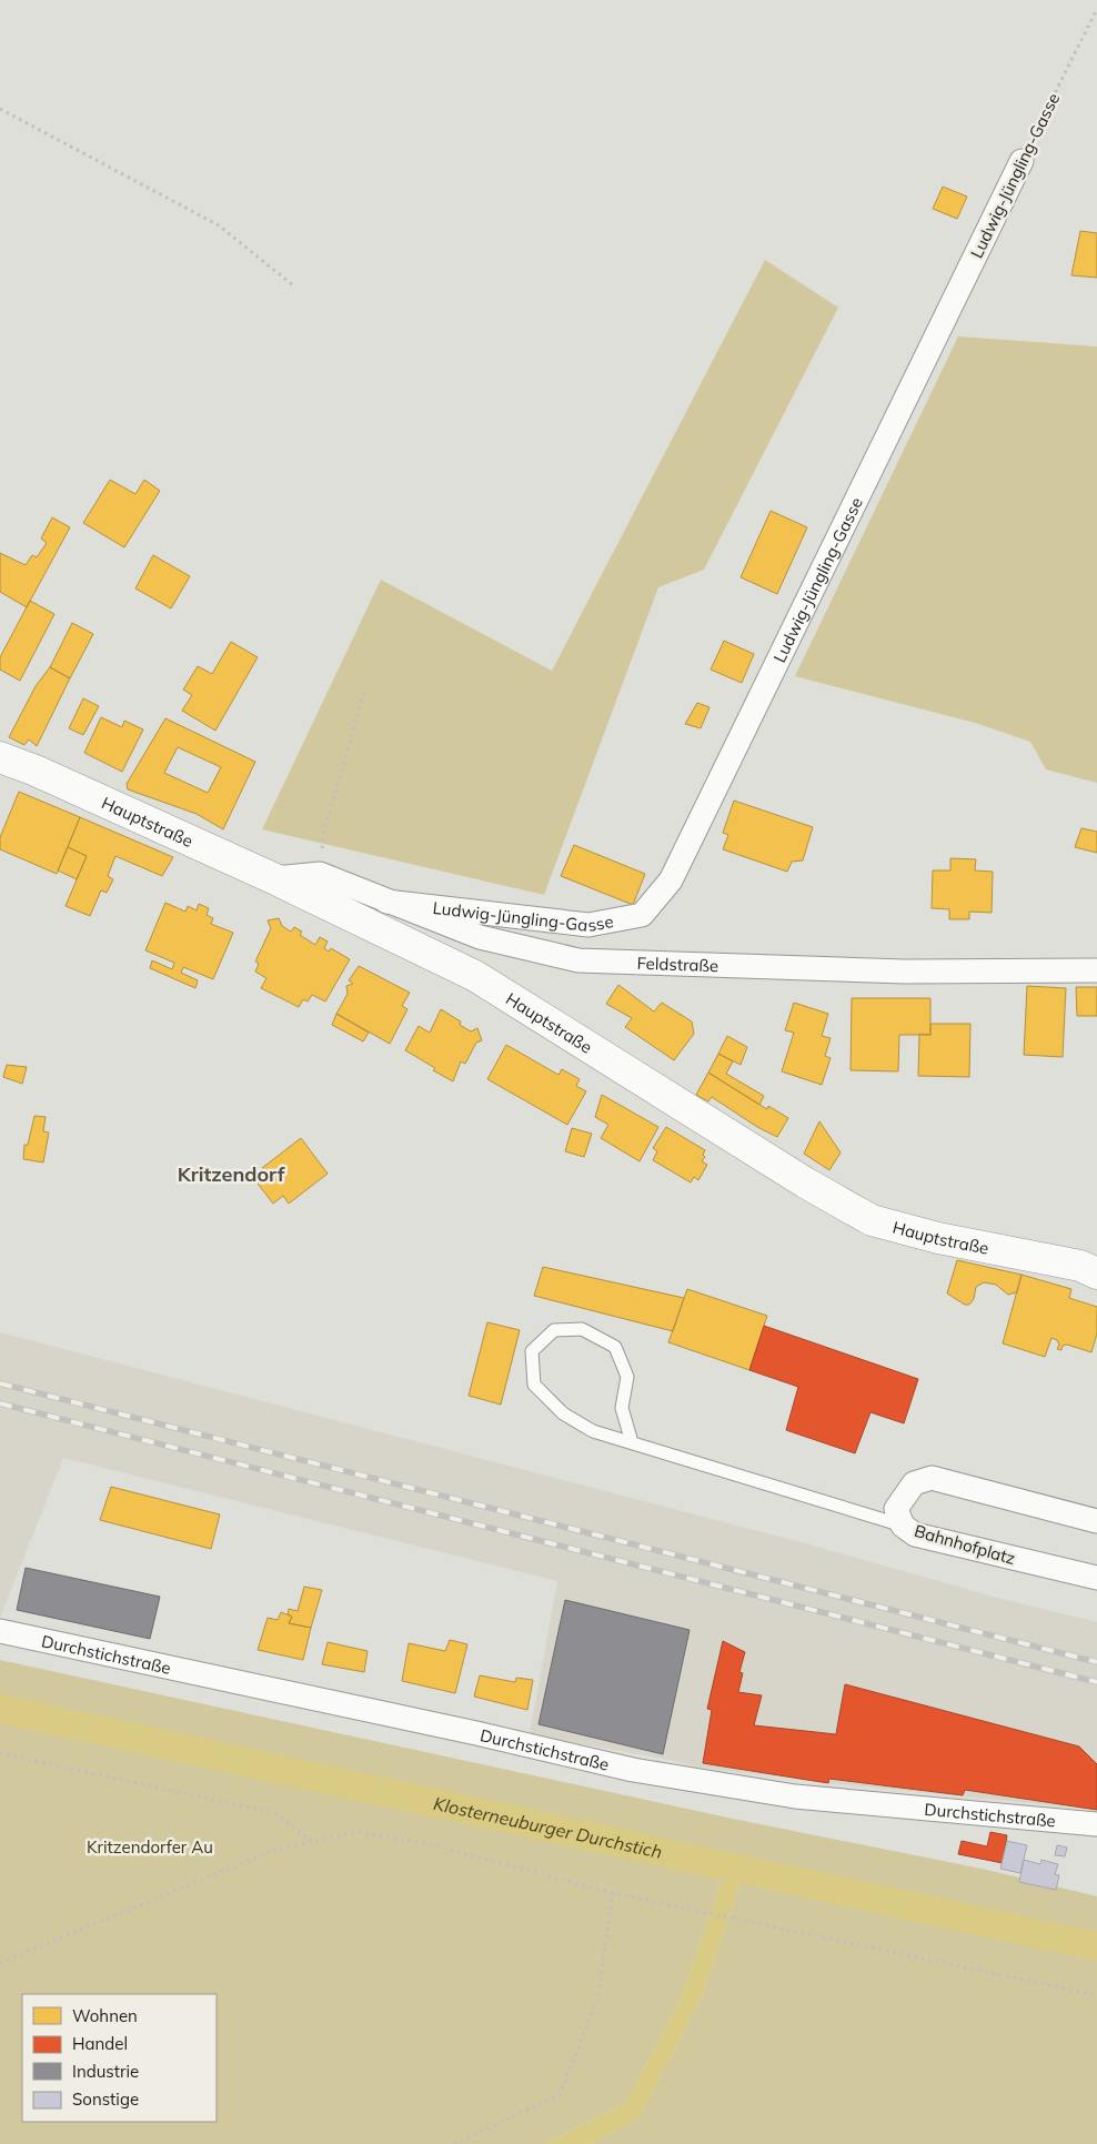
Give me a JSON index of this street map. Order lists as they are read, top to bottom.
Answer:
{
  "streets": {
    "main road": ["Hauptstraße"],
    "street": [
      "Ludwig-Jüngling-Gasse",
      "Feldstraße",
      "Bahnhofplatz",
      "Durchstichstraße"
    ]
  },
  "crossings": [
    ["Ludwig-Jüngling-Gasse", "Feldstraße"],
    ["Hauptstraße", "Feldstraße"]
  ],
  "districts": ["Kritzendorf"],
  "water": ["Klosterneuburger Durchstich"],
  "parks": ["Kritzendorfer Au"],
  "legend": [
    "Wohnen",
    "Handel",
    "Industrie",
    "Sonstige"
  ]
}
